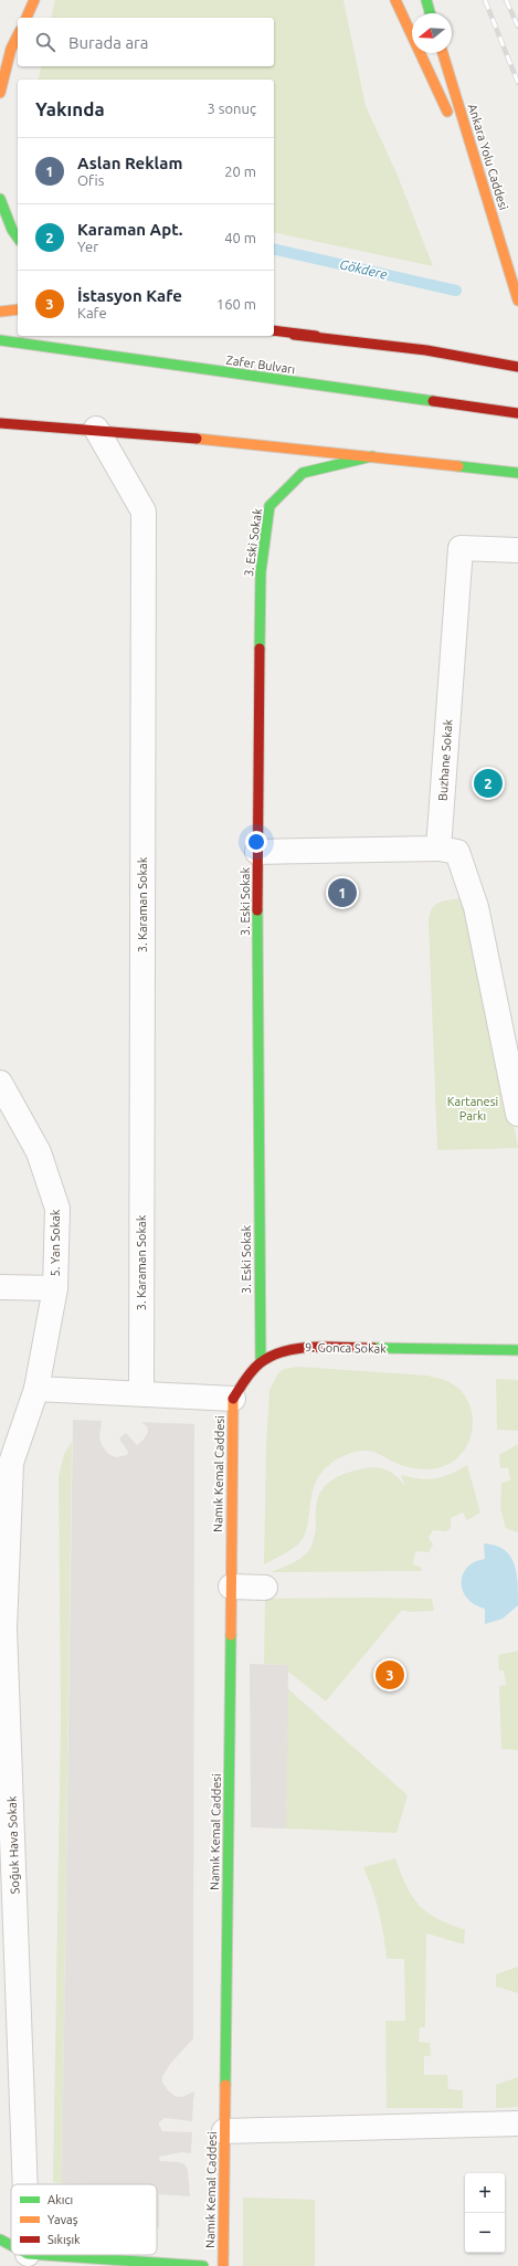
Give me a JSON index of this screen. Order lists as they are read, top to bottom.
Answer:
{
  "streets": {
    "main road": [
      "Ankara Yolu Caddesi",
      "Zafer Bulvarı",
      "3. Eski Sokak",
      "9. Gonca Sokak",
      "Namık Kemal Caddesi"
    ],
    "street": [
      "Buzhane Sokak",
      "3. Karaman Sokak",
      "5. Yan Sokak",
      "Soğuk Hava Sokak"
    ]
  },
  "crossings": [
    ["3. Eski Sokak", "9. Gonca Sokak"],
    ["5. Yan Sokak", "Soğuk Hava Sokak"],
    ["9. Gonca Sokak", "Namık Kemal Caddesi"]
  ],
  "water": ["Gökdere"],
  "parks": ["Kartanesi Parkı"],
  "legend": ["Akıcı", "Yavaş", "Sıkışık"],
  "north": "left",
  "page": {
    "search": "Burada ara",
    "heading": ["Yakında", "3 sonuç"],
    "list": [
      {
        "mark": "1",
        "name": "Aslan Reklam",
        "note": "Ofis",
        "value": "20 m"
      },
      {
        "mark": "2",
        "name": "Karaman Apt.",
        "note": "Yer",
        "value": "40 m"
      },
      {
        "mark": "3",
        "name": "İstasyon Kafe",
        "note": "Kafe",
        "value": "160 m"
      }
    ],
    "pins": ["2", "1", "3"],
    "map_buttons": ["+", "−"]
  }
}
